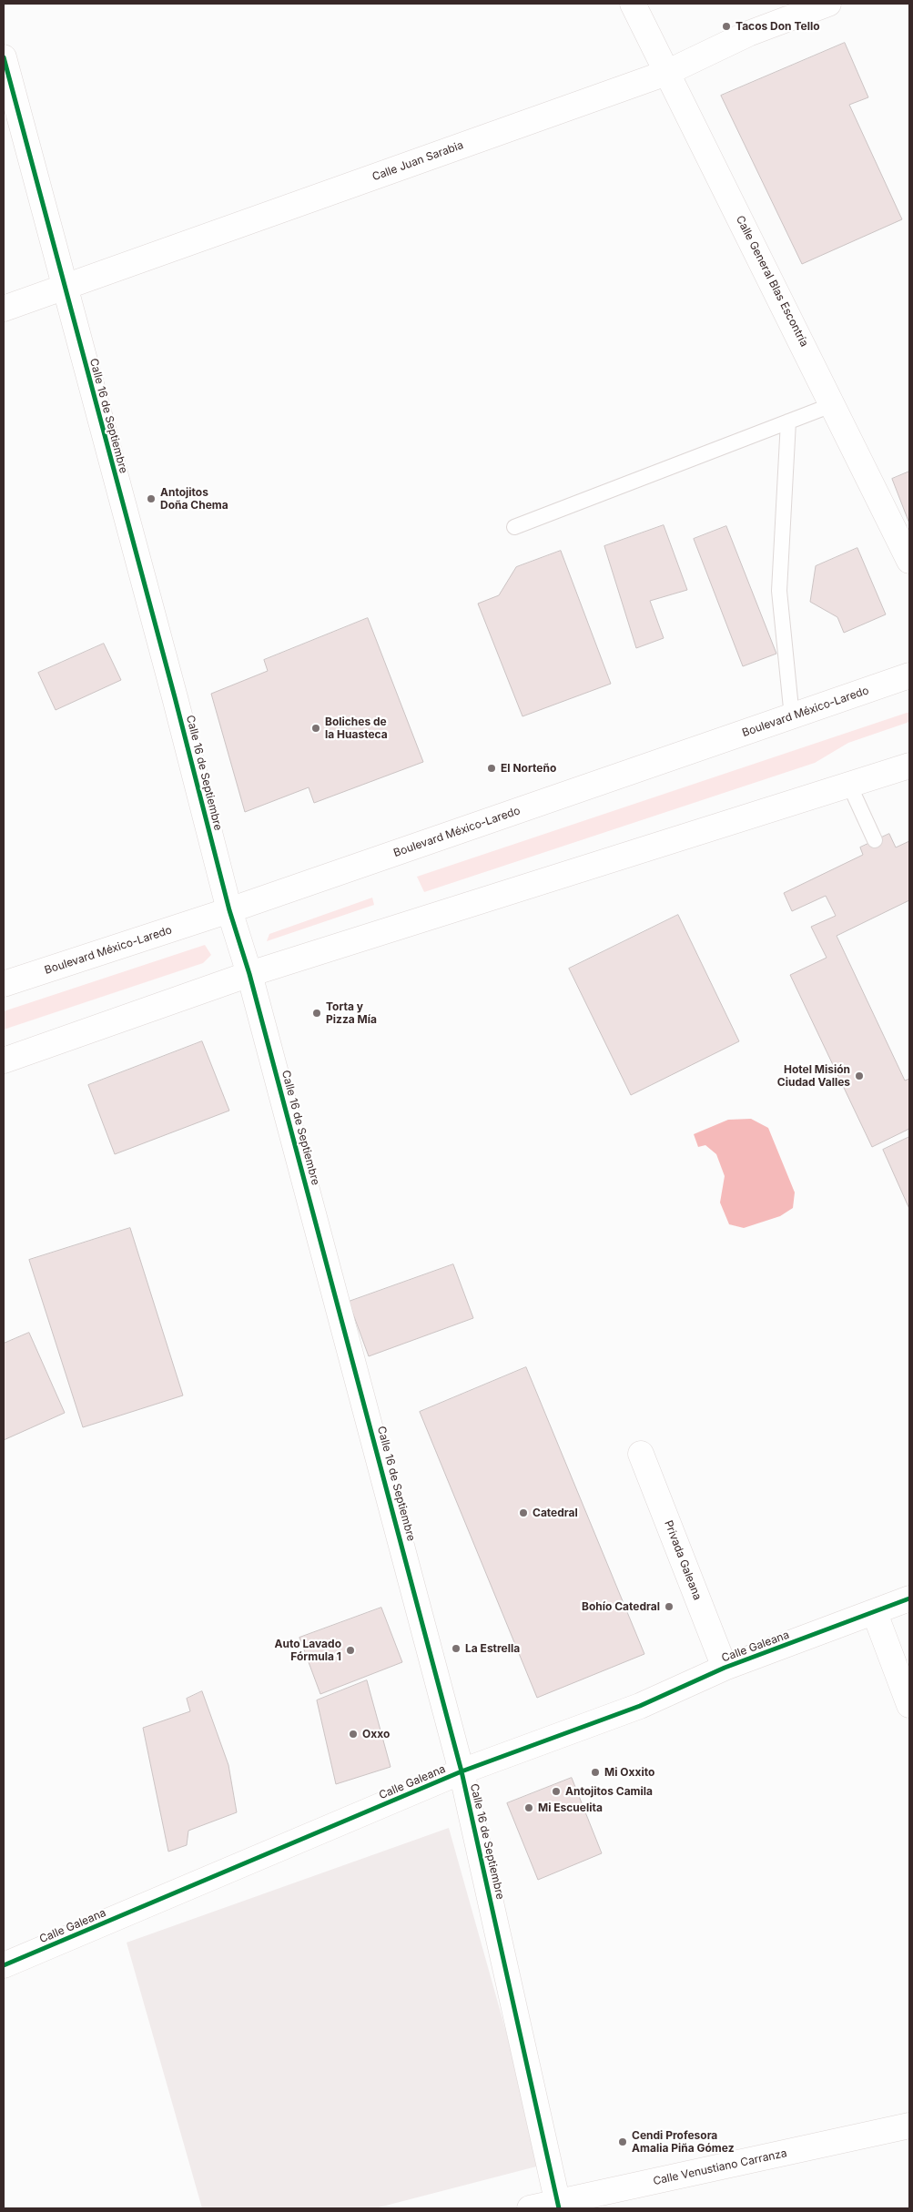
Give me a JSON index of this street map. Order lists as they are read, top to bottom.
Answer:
{
  "streets": {
    "street": [
      "Calle Juan Sarabia",
      "Calle General Blas Escontría",
      "Calle 16 de Septiembre",
      "Boulevard México-Laredo",
      "Privada Galeana",
      "Calle Galeana",
      "Calle Venustiano Carranza"
    ]
  },
  "crossings": [
    ["Calle Juan Sarabia", "Calle General Blas Escontría"],
    ["Calle Juan Sarabia", "Calle 16 de Septiembre"],
    ["Calle 16 de Septiembre", "Boulevard México-Laredo"],
    ["Calle 16 de Septiembre", "Calle Galeana"],
    ["Calle 16 de Septiembre", "Calle Venustiano Carranza"],
    ["Privada Galeana", "Calle Galeana"]
  ],
  "places": [
    "Tacos Don Tello",
    "Antojitos Doña Chema",
    "Boliches de la Huasteca",
    "El Norteño",
    "Torta y Pizza Mía",
    "Hotel Misión Ciudad Valles",
    "Catedral",
    "Bohío Catedral",
    "La Estrella",
    "Auto Lavado Fórmula 1",
    "Oxxo",
    "Mi Oxxito",
    "Antojitos Camila",
    "Mi Escuelita",
    "Cendi Profesora Amalia Piña Gómez"
  ]
}
